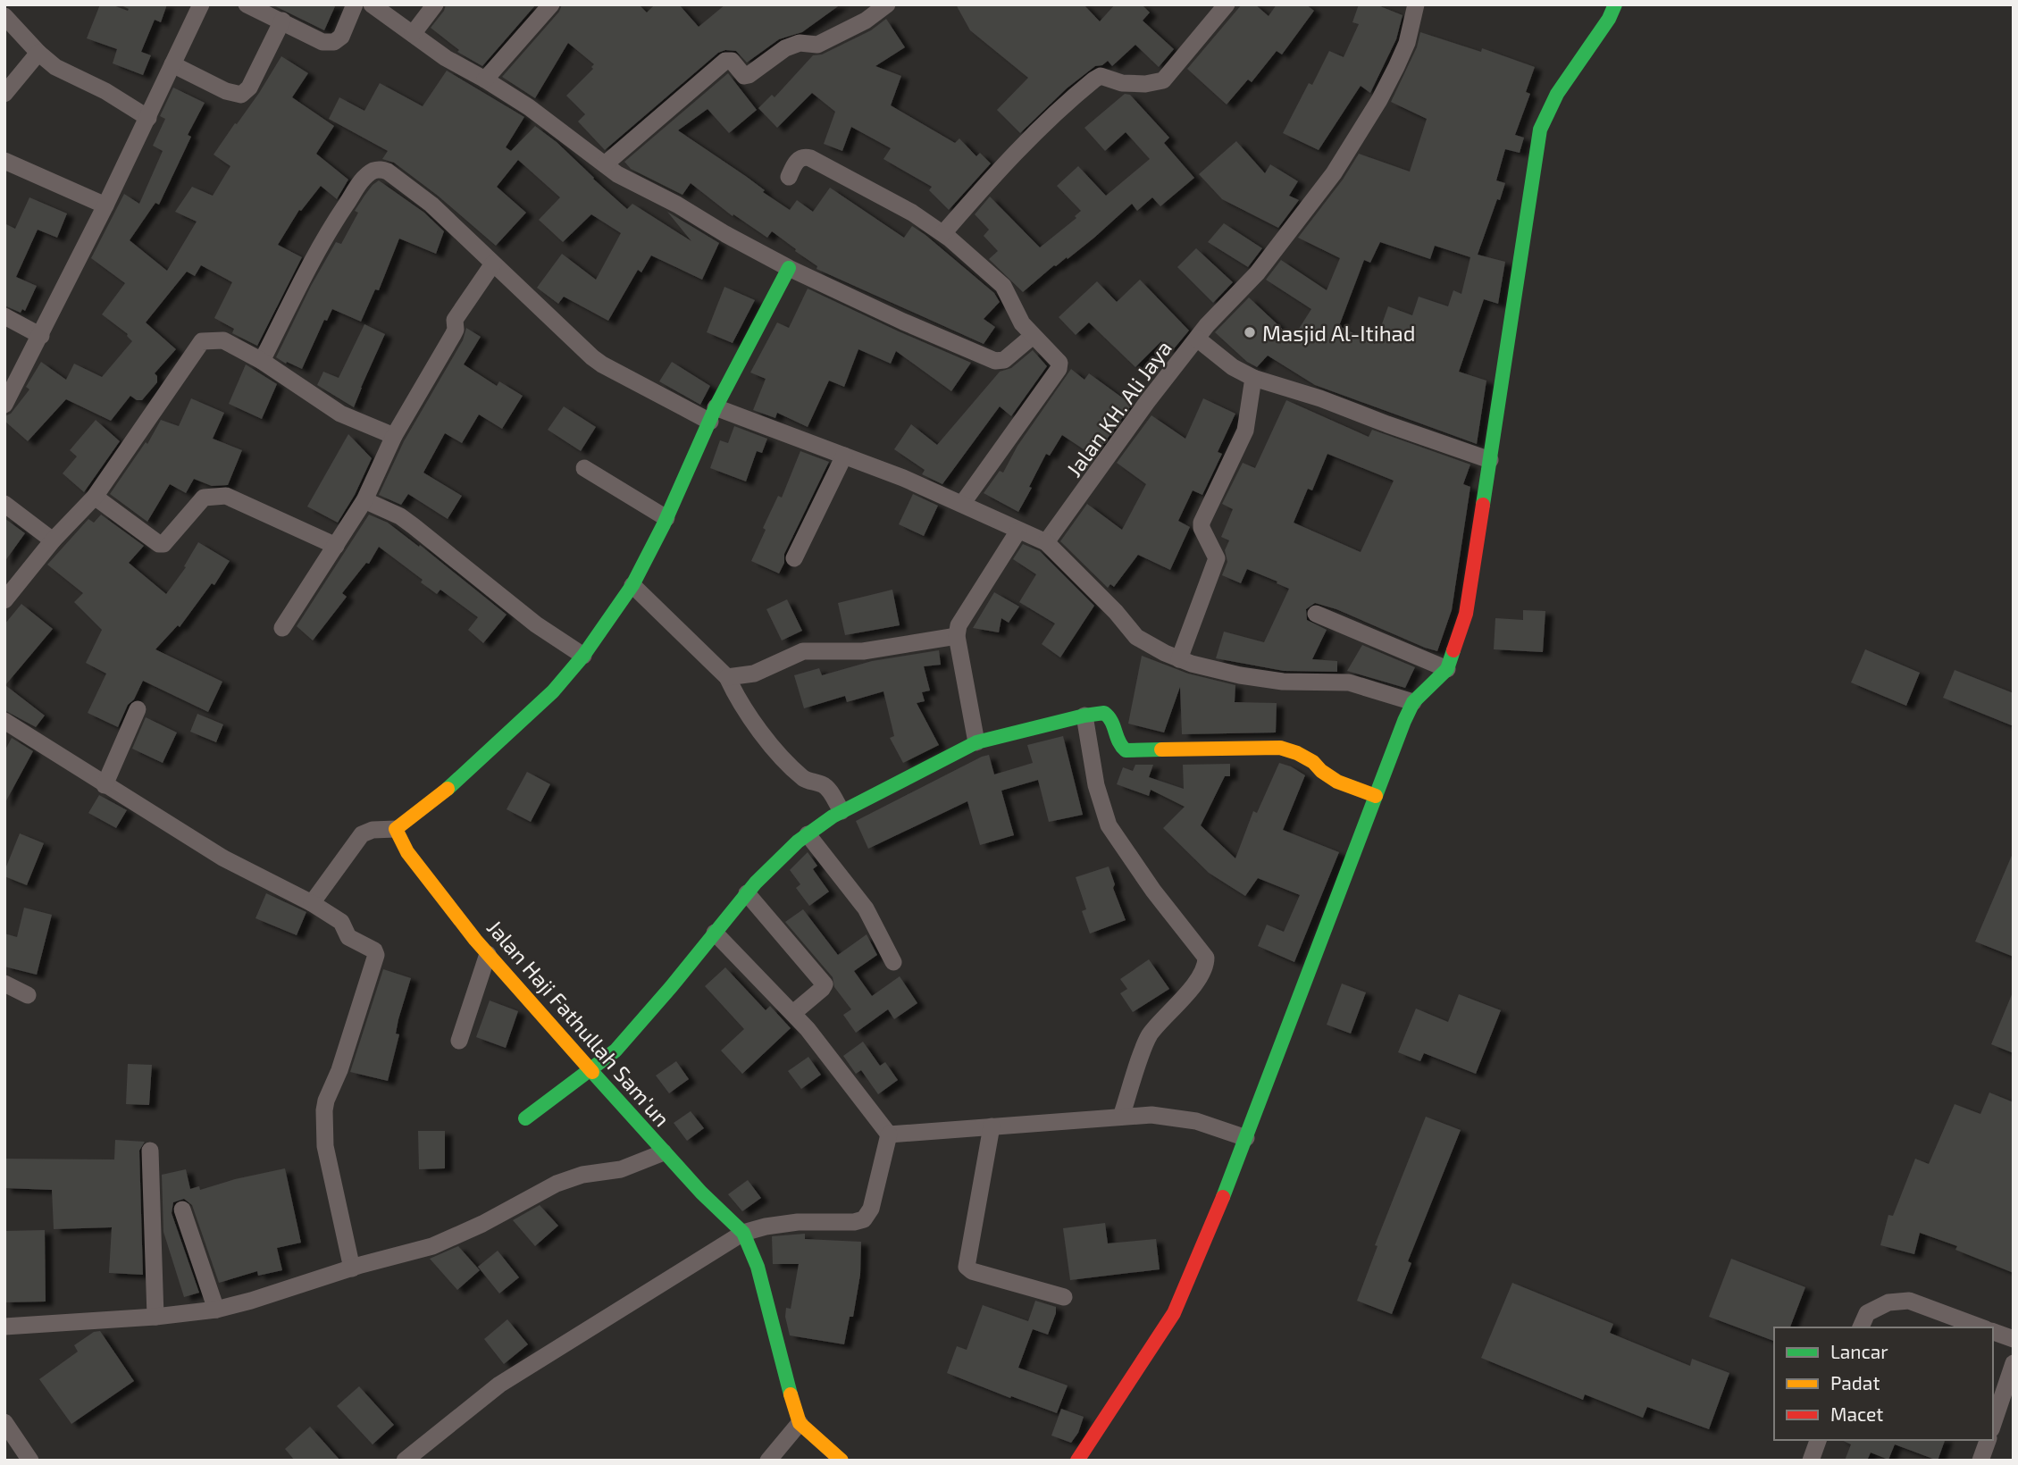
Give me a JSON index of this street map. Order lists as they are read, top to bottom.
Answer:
{
  "streets": {
    "street": ["Jalan KH. Ali Jaya", "Jalan Haji Fathullah Sam'un"]
  },
  "places": ["Masjid Al-Itihad"],
  "legend": ["Lancar", "Padat", "Macet"]
}
